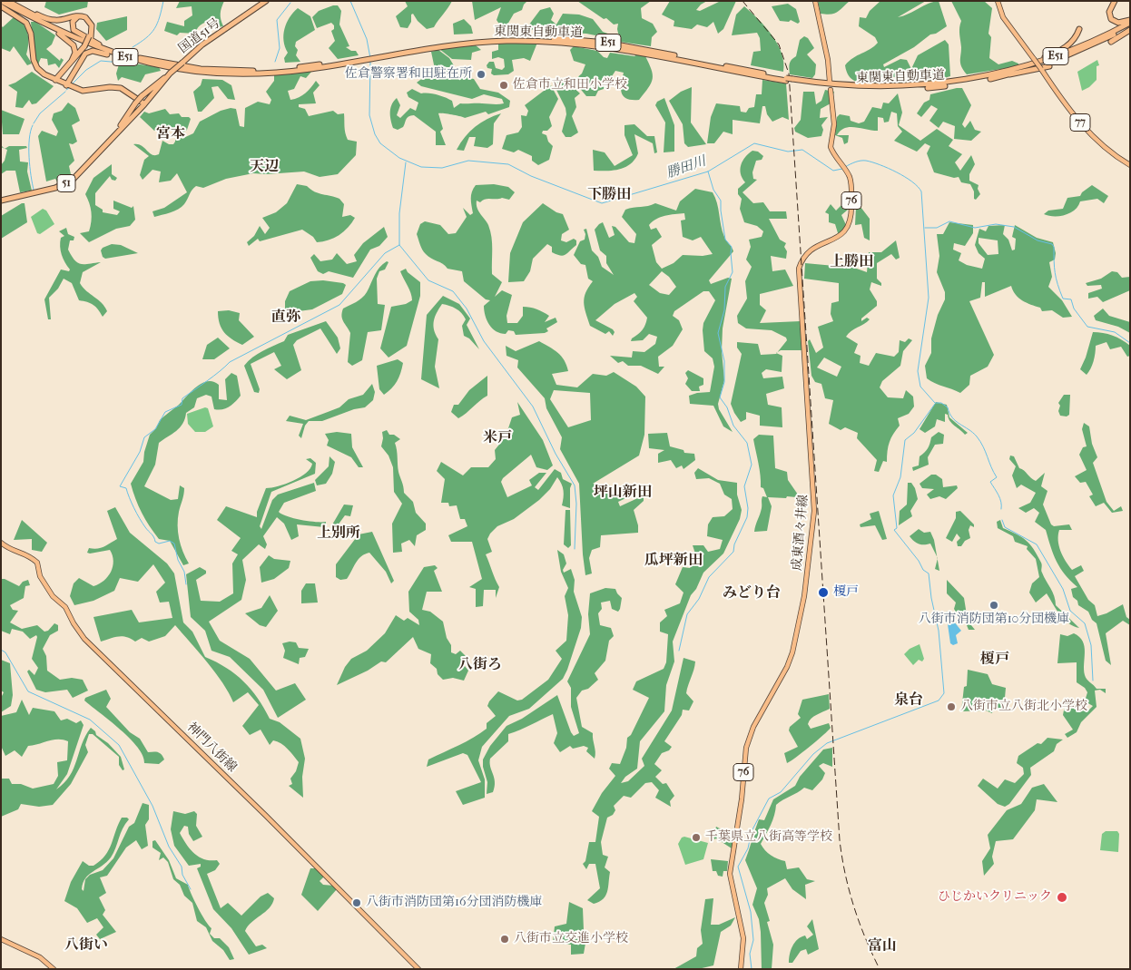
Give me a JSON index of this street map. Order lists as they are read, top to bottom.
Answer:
{
  "streets": {
    "highway": [
      "東関東自動車道",
      "国道51号",
      "E51",
      "51"
    ],
    "main road": [
      "77",
      "76",
      "成東酒々井線",
      "神門八街線"
    ]
  },
  "districts": [
    "宮本",
    "天辺",
    "下勝田",
    "上勝田",
    "直弥",
    "米戸",
    "坪山新田",
    "上別所",
    "瓜坪新田",
    "みどり台",
    "榎戸",
    "八街ろ",
    "泉台",
    "八街い",
    "富山"
  ],
  "water": ["勝田川"],
  "places": [
    "佐倉警察署和田駐在所",
    "佐倉市立和田小学校",
    "榎戸",
    "八街市消防団第10分団機庫",
    "八街市立八街北小学校",
    "千葉県立八街高等学校",
    "ひじかいクリニック",
    "八街市消防団第16分団消防機庫",
    "八街市立交進小学校"
  ]
}
